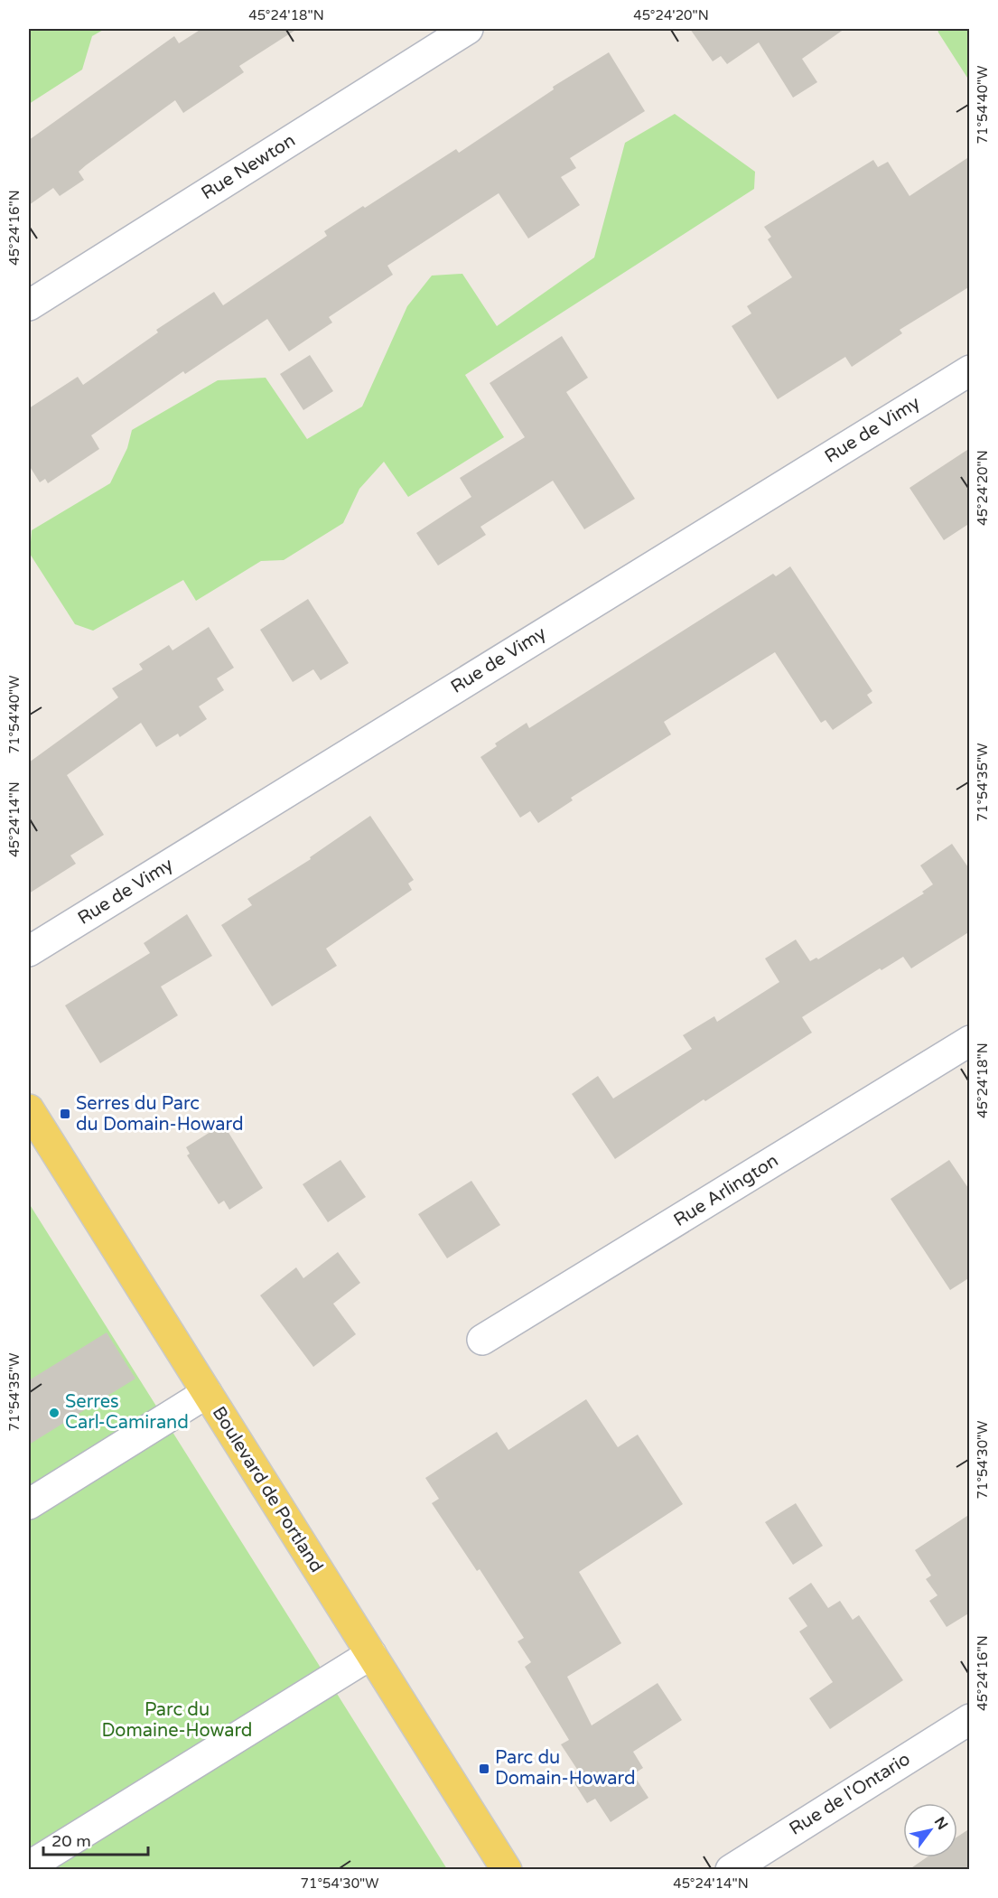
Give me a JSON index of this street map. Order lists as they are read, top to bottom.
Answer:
{
  "streets": {
    "main road": ["Boulevard de Portland"],
    "street": [
      "Rue Newton",
      "Rue de Vimy",
      "Rue Arlington",
      "Rue de l'Ontario"
    ]
  },
  "parks": ["Parc du Domaine-Howard"],
  "places": {
    "transit": ["Serres du Parc du Domain-Howard", "Parc du Domain-Howard"],
    "other": ["Serres Carl-Camirand"]
  },
  "scale_bar": "20 m",
  "north": "top right",
  "coordinates": [
    "45°24'18\"N",
    "45°24'20\"N",
    "71°54'40\"W",
    "45°24'16\"N",
    "71°54'35\"W",
    "45°24'14\"N",
    "71°54'30\"W"
  ]
}
